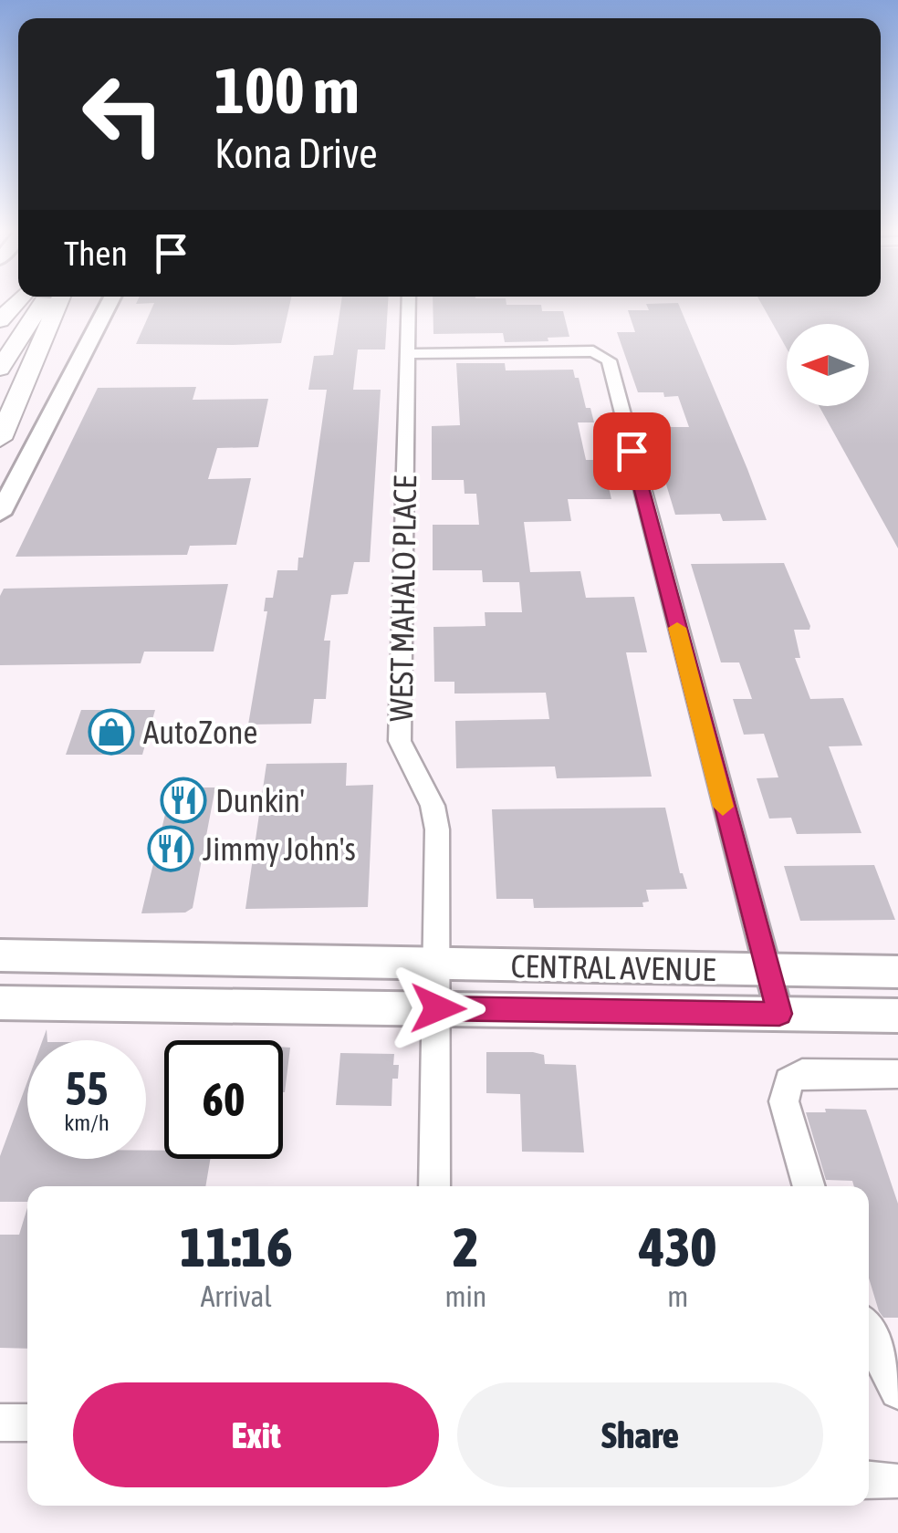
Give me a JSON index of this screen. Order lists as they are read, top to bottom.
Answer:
{
  "streets": {
    "main road": ["CENTRAL AVENUE"],
    "street": ["WEST MAHALO PLACE"]
  },
  "crossings": [
    ["WEST MAHALO PLACE", "CENTRAL AVENUE"]
  ],
  "places": {
    "shop": ["AutoZone"],
    "restaurant": ["Dunkin'", "Jimmy John's"]
  },
  "north": "left",
  "page": {
    "turn": ["100 m", "Kona Drive"],
    "then": "Then",
    "speed": "55 km/h",
    "limit": "60",
    "eta": [
      "11:16",
      "Arrival",
      "2",
      "min",
      "430",
      "m"
    ],
    "buttons": ["Exit", "Share"]
  }
}
